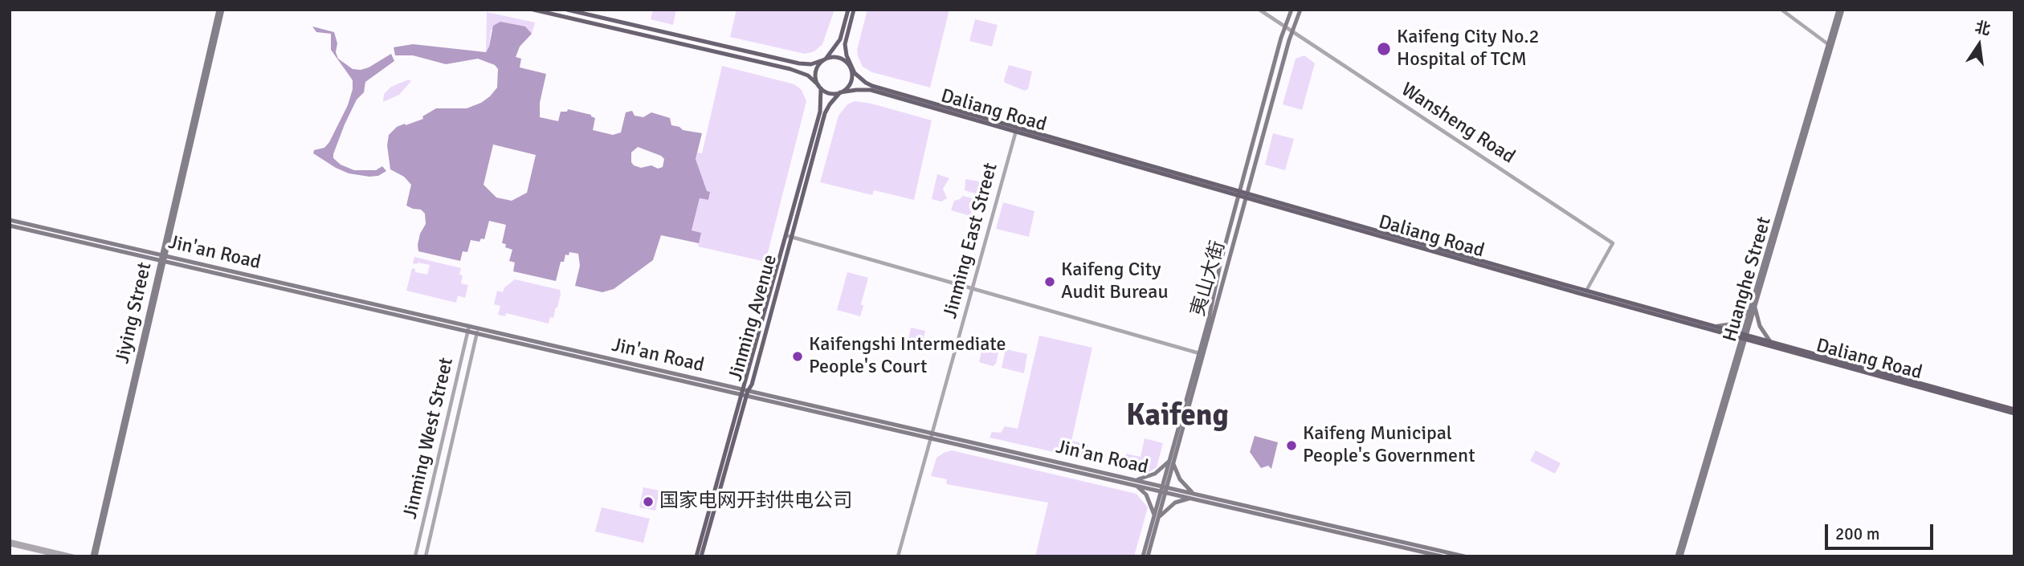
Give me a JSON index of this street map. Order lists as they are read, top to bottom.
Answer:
{
  "streets": {
    "main road": [
      "Daliang Road",
      "Jin'an Road",
      "夷山大街",
      "Huanghe Street",
      "Jiying Street",
      "Jinming Avenue"
    ],
    "street": ["Wansheng Road", "Jinming East Street", "Jinming West Street"]
  },
  "crossings": [
    ["Daliang Road", "Wansheng Road"],
    ["Daliang Road", "Jinming East Street"],
    ["Daliang Road", "夷山大街"],
    ["Daliang Road", "Huanghe Street"],
    ["Daliang Road", "Jinming Avenue"],
    ["Wansheng Road", "夷山大街"],
    ["Jinming East Street", "Jin'an Road"],
    ["Jin'an Road", "夷山大街"],
    ["Jin'an Road", "Jiying Street"],
    ["Jin'an Road", "Jinming Avenue"],
    ["Jin'an Road", "Jinming West Street"]
  ],
  "districts": ["Kaifeng"],
  "places": [
    "Kaifeng City No.2 Hospital of TCM",
    "Kaifeng City Audit Bureau",
    "Kaifengshi Intermediate People's Court",
    "Kaifeng Municipal People's Government",
    "国家电网开封供电公司"
  ],
  "scale_bar": "200 m",
  "north": "top"
}
